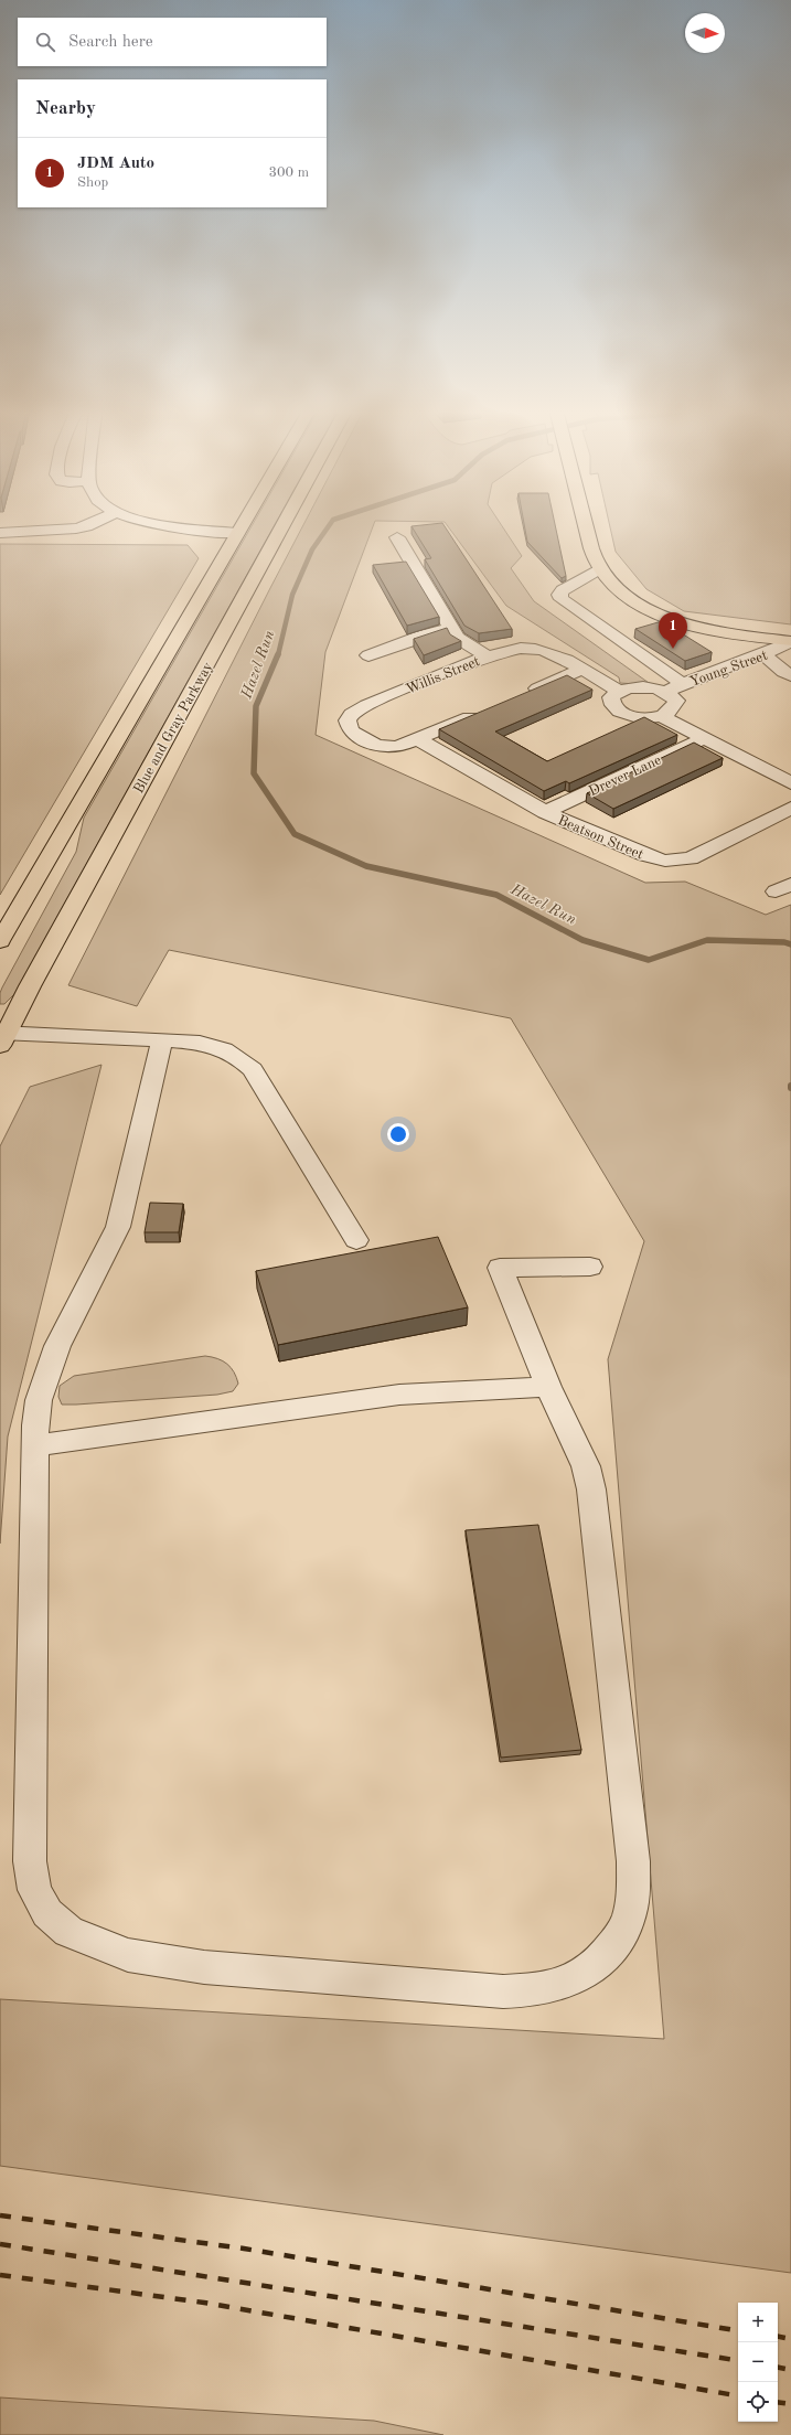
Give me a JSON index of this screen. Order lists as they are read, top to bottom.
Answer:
{
  "streets": {
    "main road": ["Blue and Gray Parkway"],
    "street": [
      "Young Street",
      "Willis Street",
      "Drever Lane",
      "Beatson Street"
    ]
  },
  "crossings": [
    ["Willis Street", "Beatson Street"],
    ["Drever Lane", "Beatson Street"]
  ],
  "water": ["Hazel Run"],
  "north": "right",
  "page": {
    "search": "Search here",
    "heading": "Nearby",
    "list": [
      {
        "mark": "1",
        "name": "JDM Auto",
        "note": "Shop",
        "value": "300 m"
      }
    ],
    "pins": "1",
    "map_buttons": ["+", "−"]
  }
}
